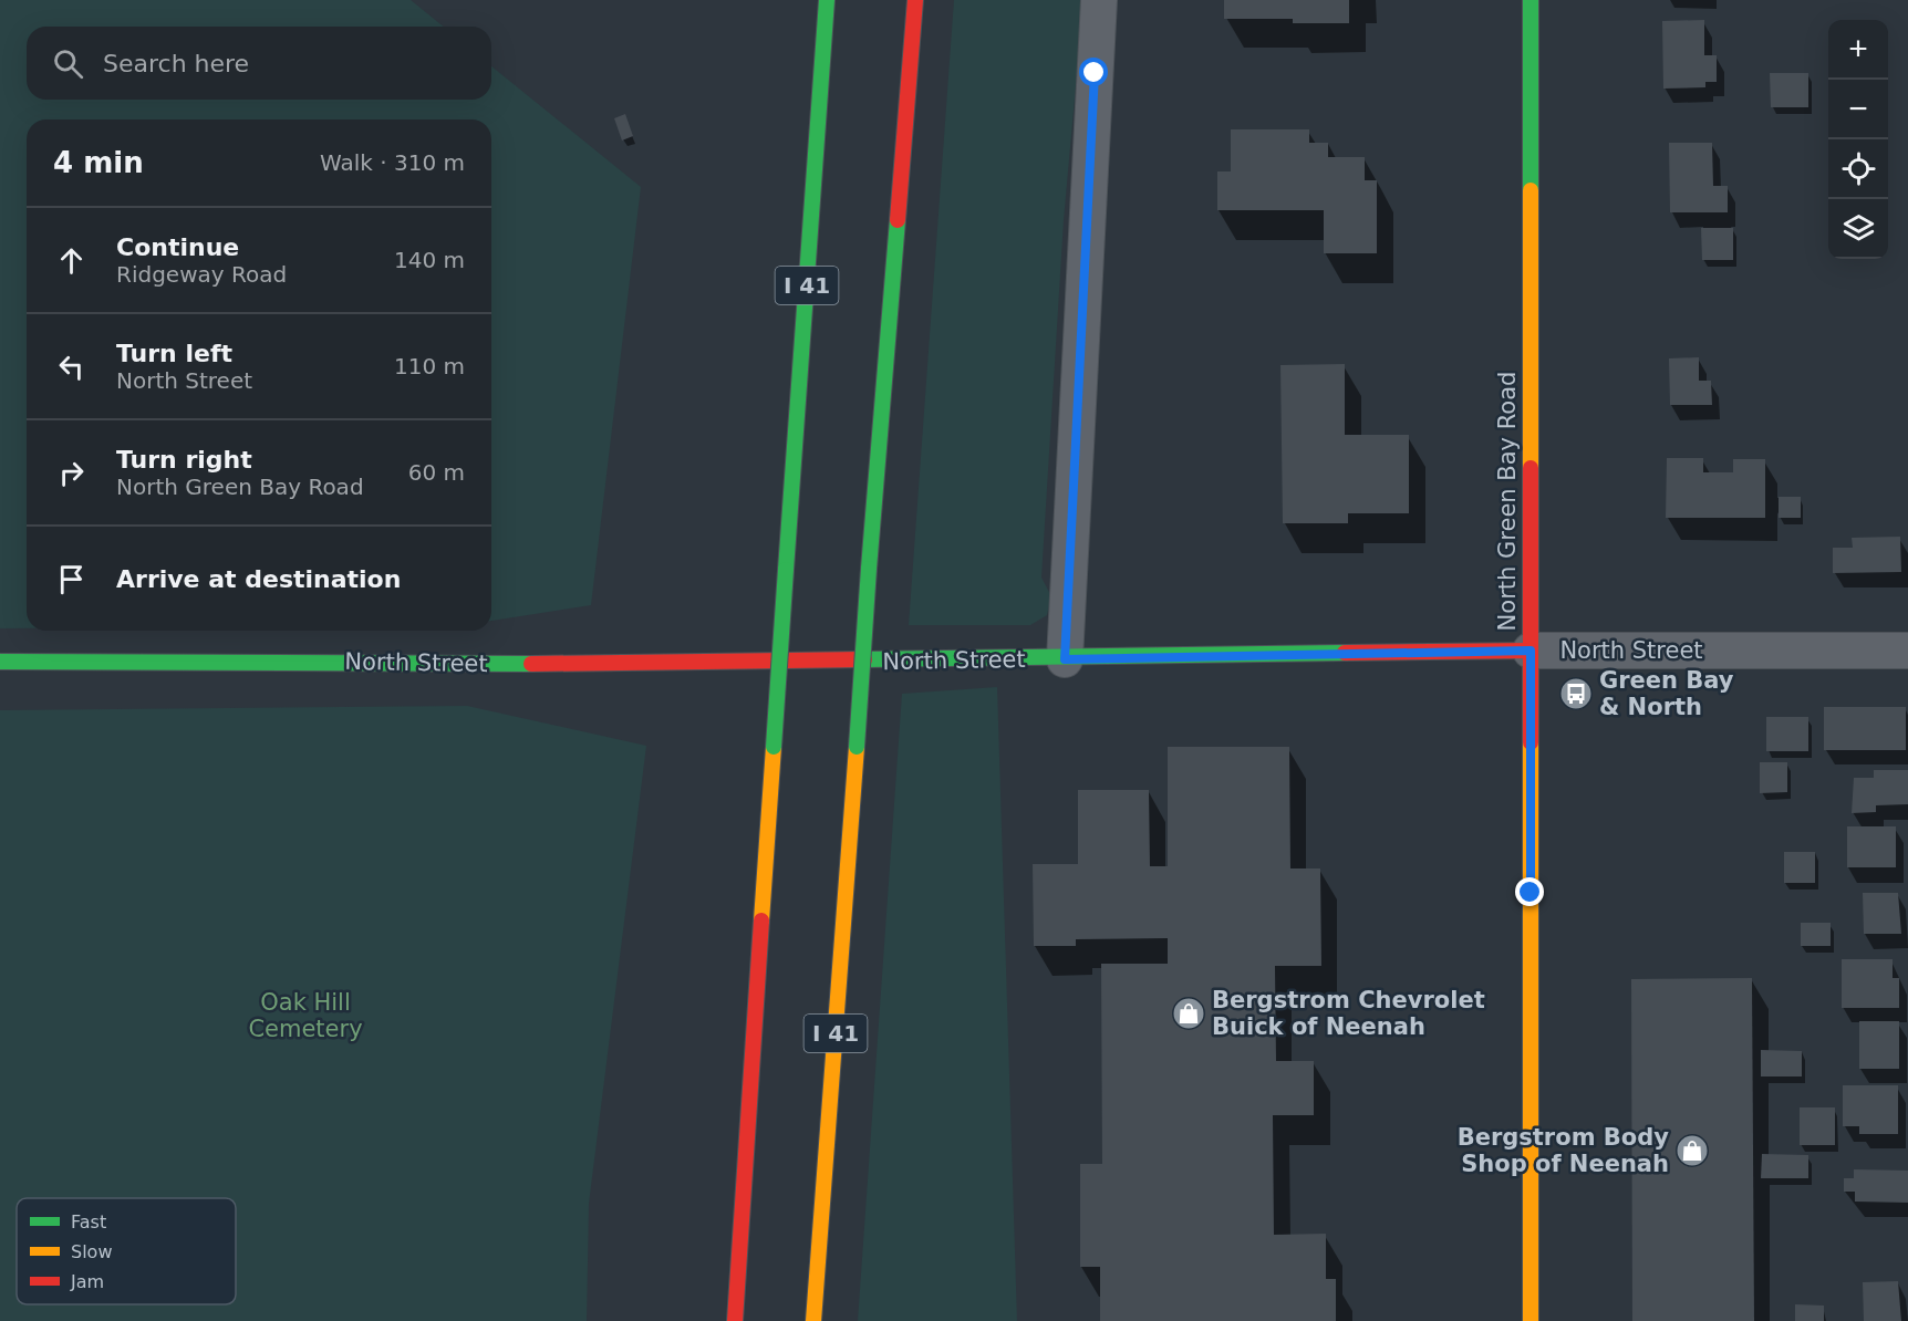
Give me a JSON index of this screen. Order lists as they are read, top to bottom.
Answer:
{
  "streets": {
    "main road": ["I 41", "North Green Bay Road", "North Street"]
  },
  "crossings": [
    ["North Green Bay Road", "North Street"]
  ],
  "parks": ["Oak Hill Cemetery"],
  "places": {
    "bus stop": ["Green Bay & North"],
    "shop": ["Bergstrom Chevrolet Buick of Neenah", "Bergstrom Body Shop of Neenah"]
  },
  "legend": ["Fast", "Slow", "Jam"],
  "page": {
    "map_buttons": ["+", "−"],
    "search": "Search here",
    "heading": ["4 min", "Walk · 310 m"],
    "list": [
      ["Continue", "Ridgeway Road", "140 m"],
      ["Turn left", "North Street", "110 m"],
      ["Turn right", "North Green Bay Road", "60 m"],
      "Arrive at destination"
    ]
  }
}
